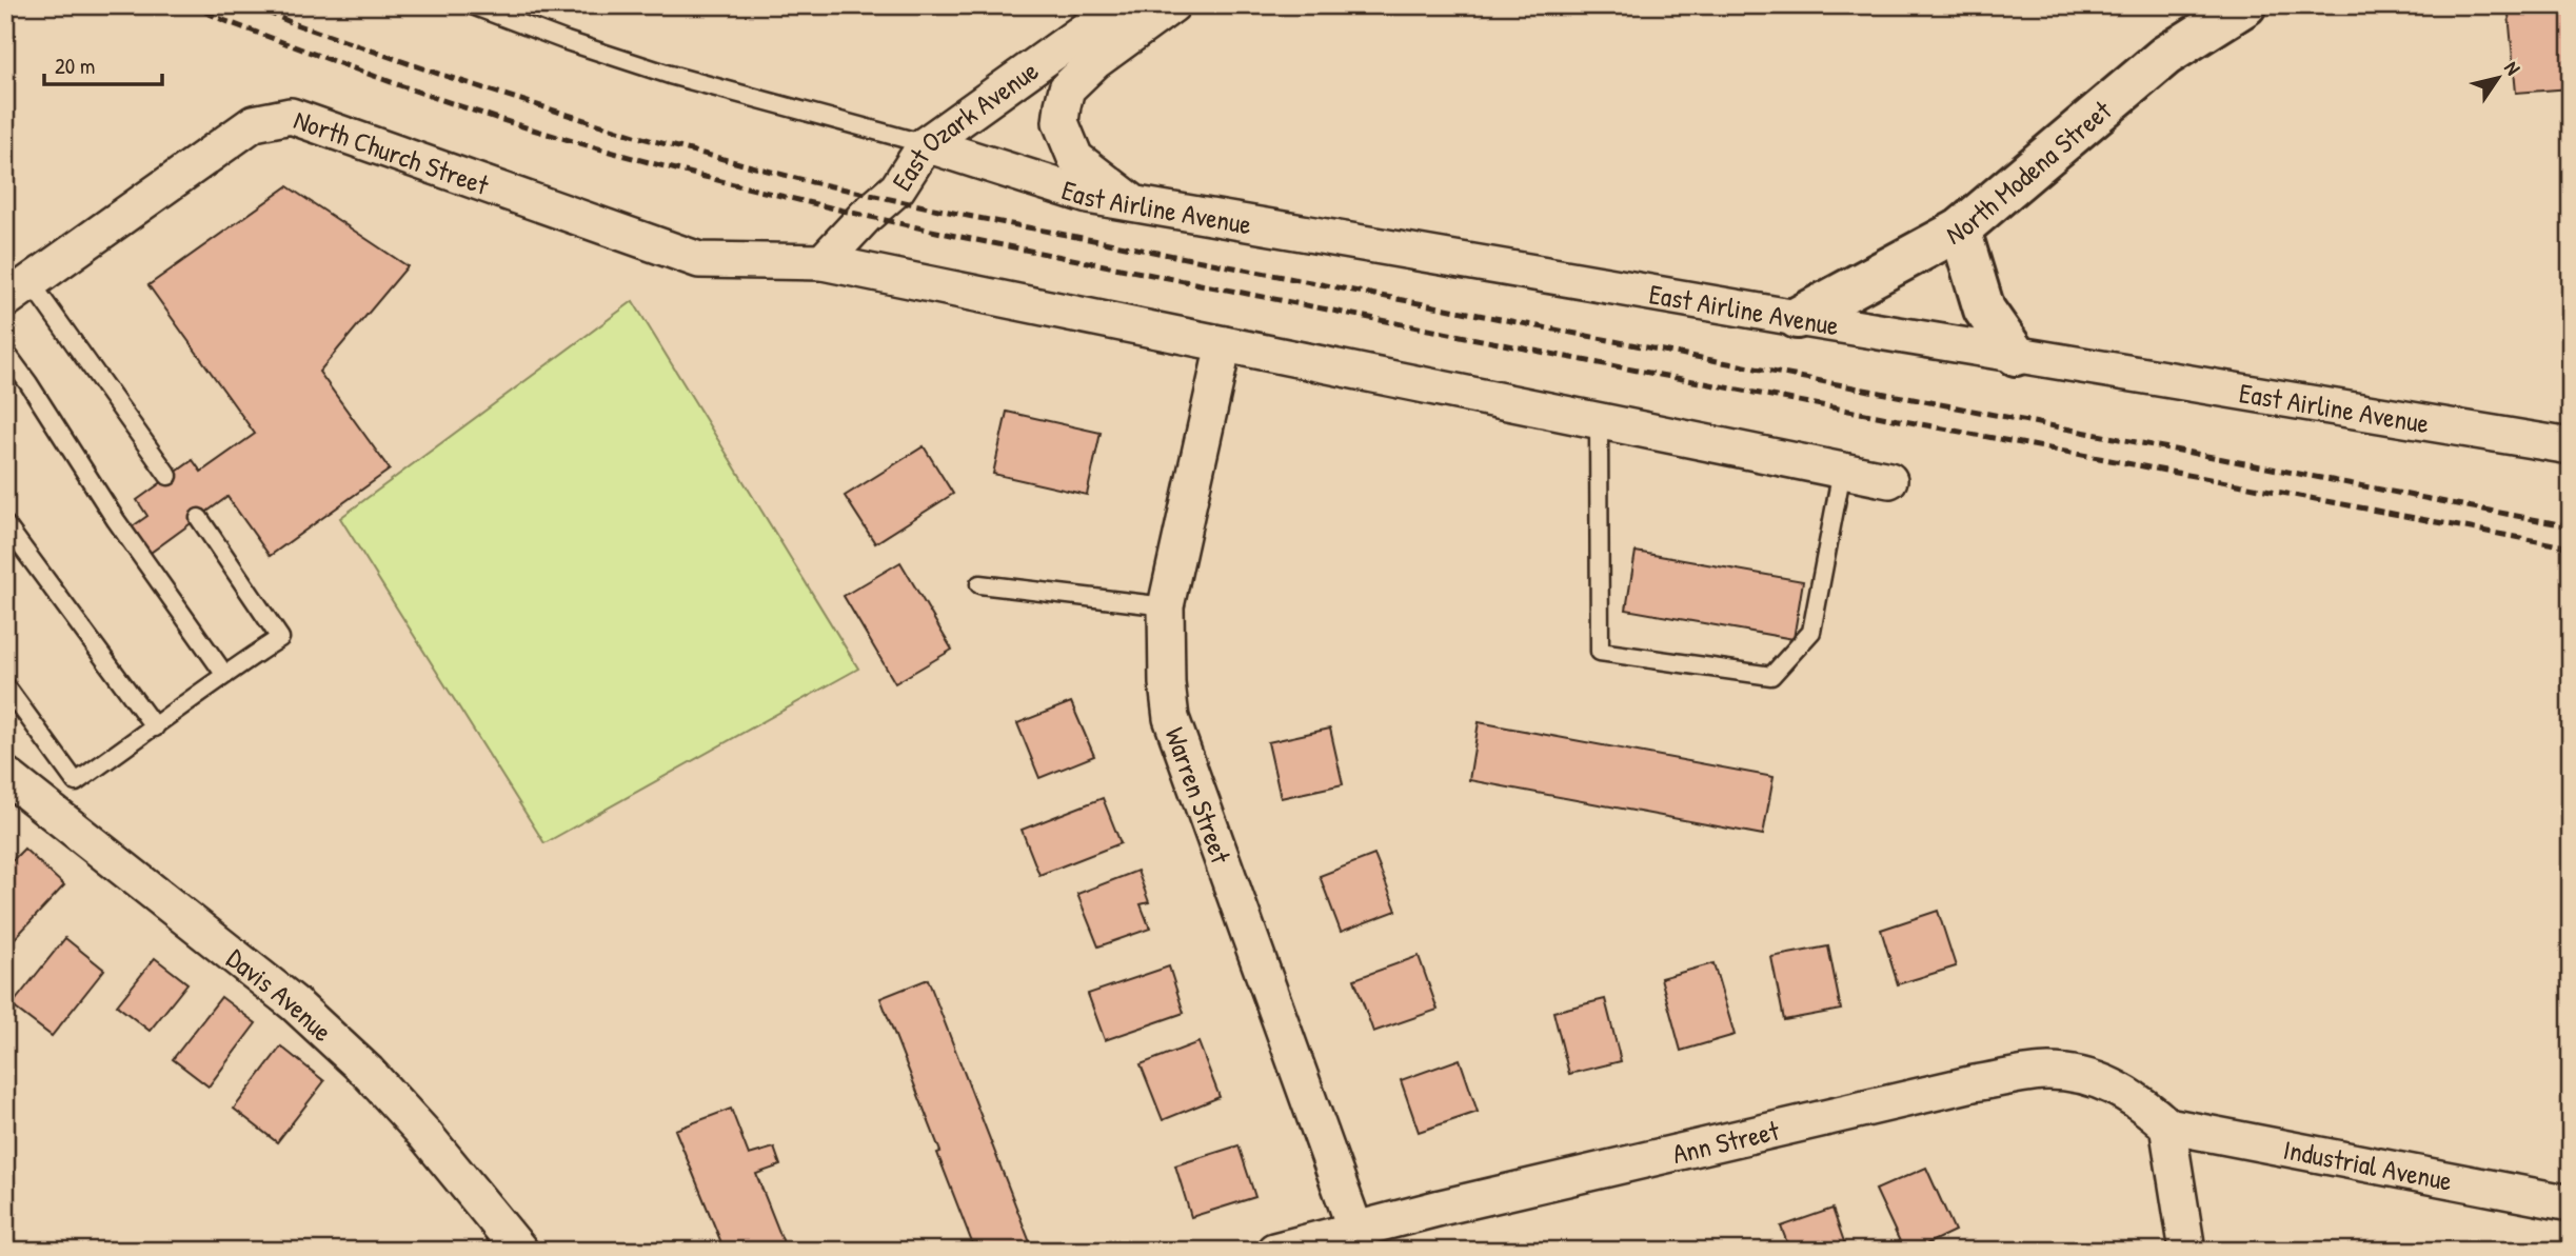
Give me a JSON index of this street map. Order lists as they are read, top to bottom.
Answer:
{
  "streets": {
    "street": [
      "East Ozark Avenue",
      "North Church Street",
      "North Modena Street",
      "East Airline Avenue",
      "Warren Street",
      "Davis Avenue",
      "Ann Street",
      "Industrial Avenue"
    ]
  },
  "crossings": [
    ["East Ozark Avenue", "North Church Street"],
    ["East Ozark Avenue", "East Airline Avenue"],
    ["North Modena Street", "East Airline Avenue"],
    ["Warren Street", "Ann Street"],
    ["Ann Street", "Industrial Avenue"]
  ],
  "scale_bar": "20 m",
  "north": "top right"
}
